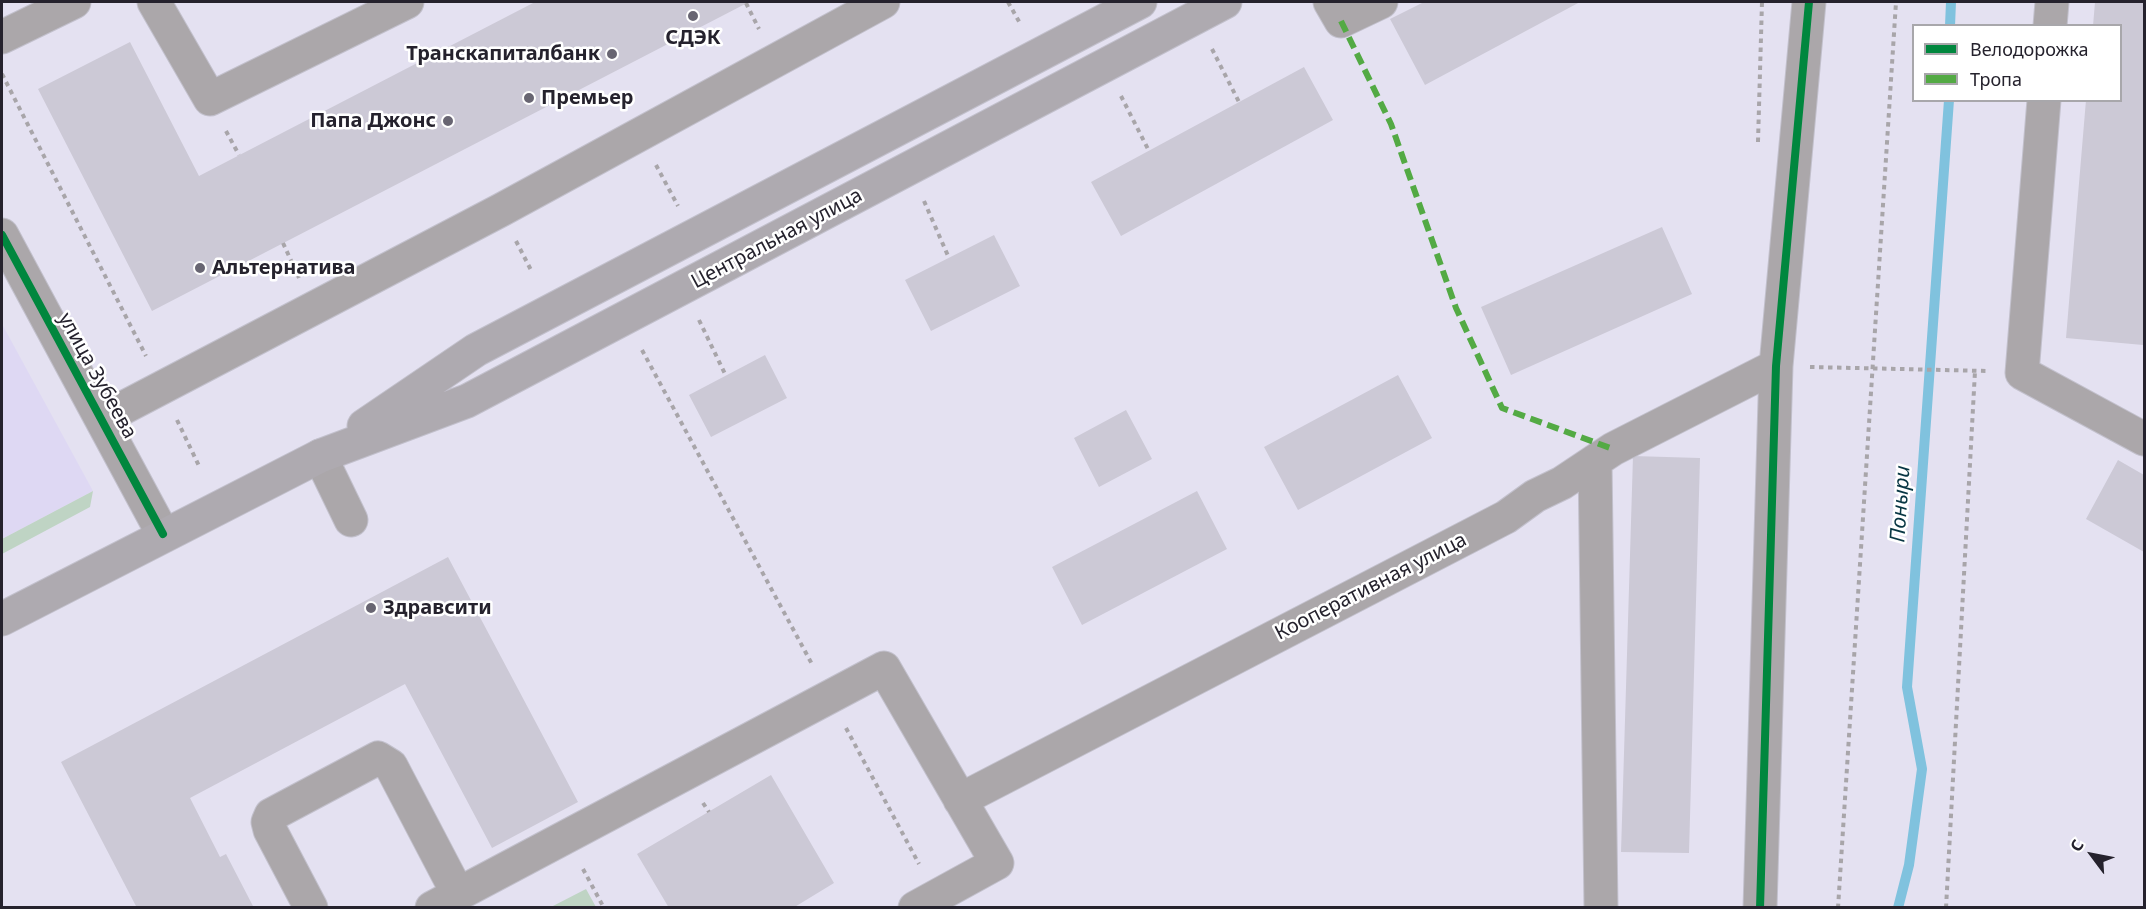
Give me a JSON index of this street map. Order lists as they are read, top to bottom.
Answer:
{
  "streets": {
    "main road": ["Центральная улица"],
    "street": ["улица Зубеева", "Кооперативная улица"]
  },
  "crossings": [
    ["Центральная улица", "улица Зубеева"]
  ],
  "water": ["Поныри"],
  "places": [
    "СДЭК",
    "Транскапиталбанк",
    "Премьер",
    "Папа Джонс",
    "Альтернатива",
    "Здравсити"
  ],
  "legend": ["Велодорожка", "Тропа"],
  "north": "top left"
}
